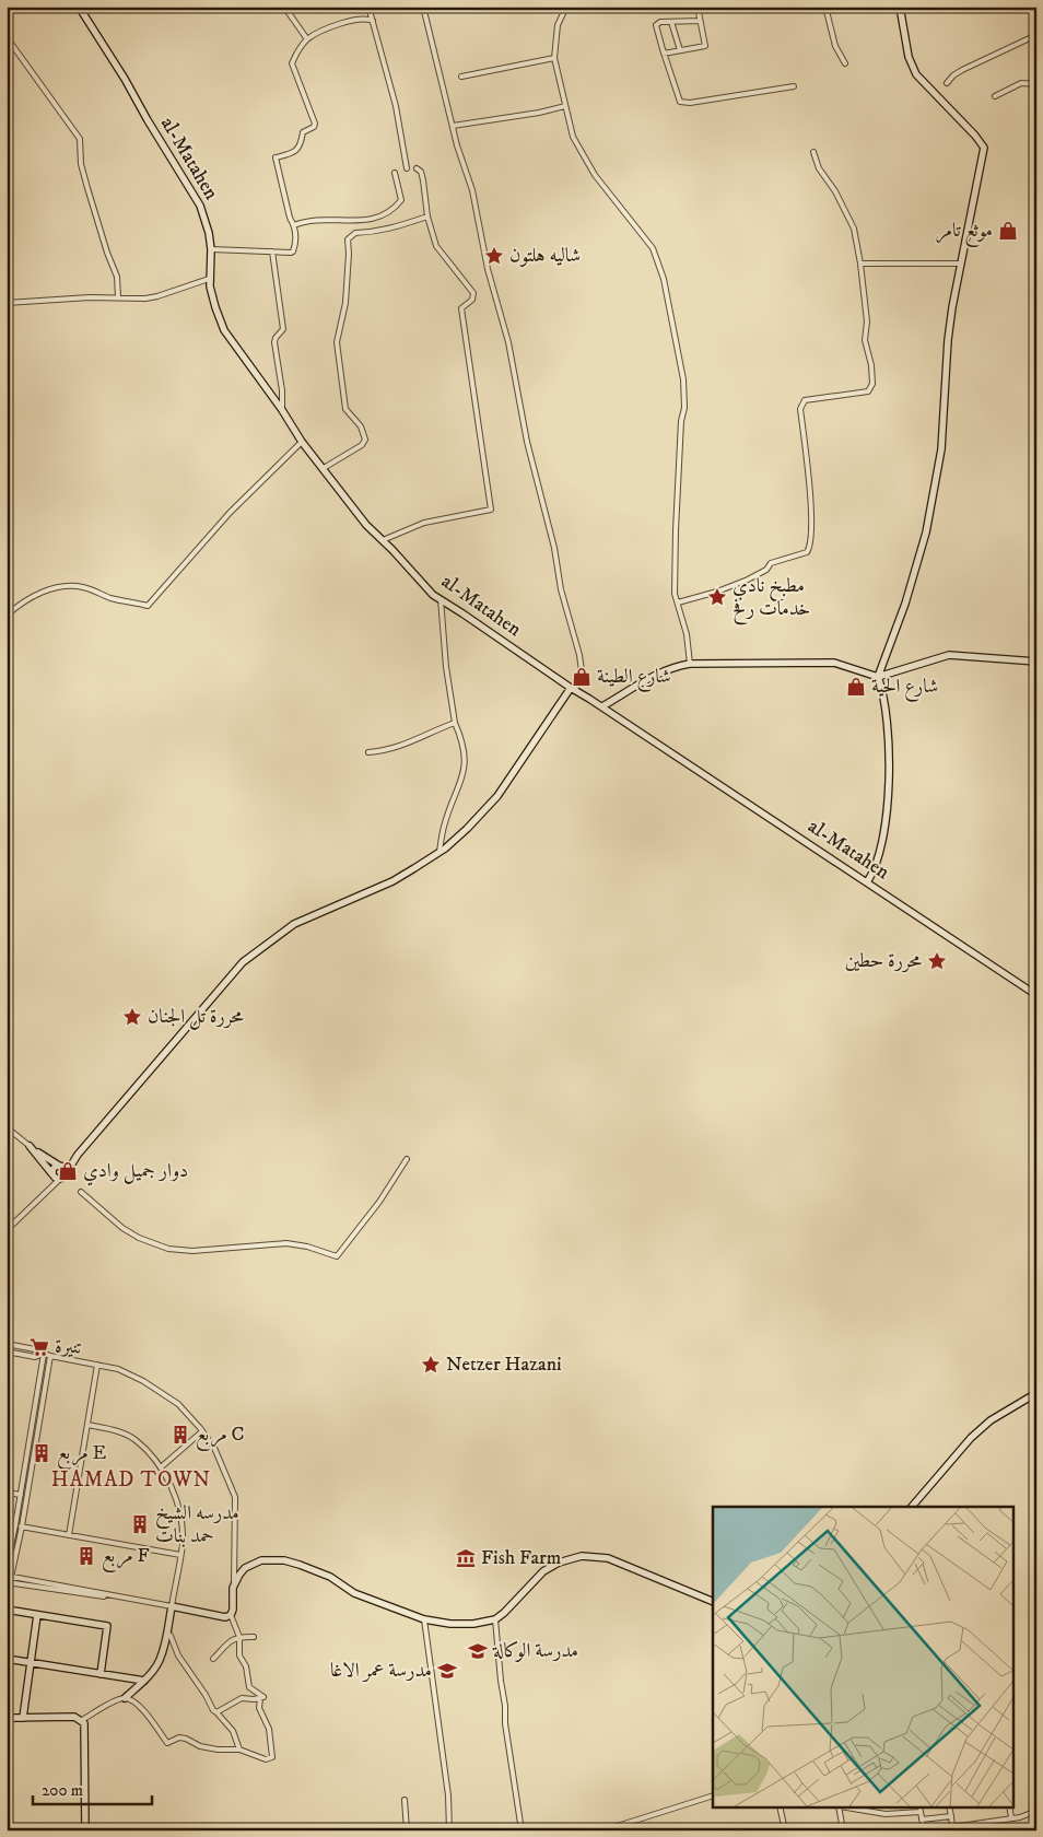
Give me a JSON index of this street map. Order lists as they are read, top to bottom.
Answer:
{
  "streets": {
    "street": ["al-Matahen"]
  },
  "districts": ["HAMAD TOWN"],
  "places": {
    "shop": [
      "موثع تامر",
      "شارع الطينة",
      "شارع الحية",
      "دوار جميل وادي"
    ],
    "place": [
      "شاليه هلتون",
      "مطبخ نادي خدمات رفح",
      "محررة حطين",
      "محررة تل الجنان",
      "Netzer Hazani"
    ],
    "supermarket": ["تنيرة"],
    "building": [
      "مربع C",
      "مربع E",
      "مدرسه الشيخ حمد بنات",
      "مربع F"
    ],
    "museum": ["Fish Farm"],
    "school or university": ["مدرسة الوكالة", "مدرسة عمر الاغا"]
  },
  "scale_bar": "200 m"
}
